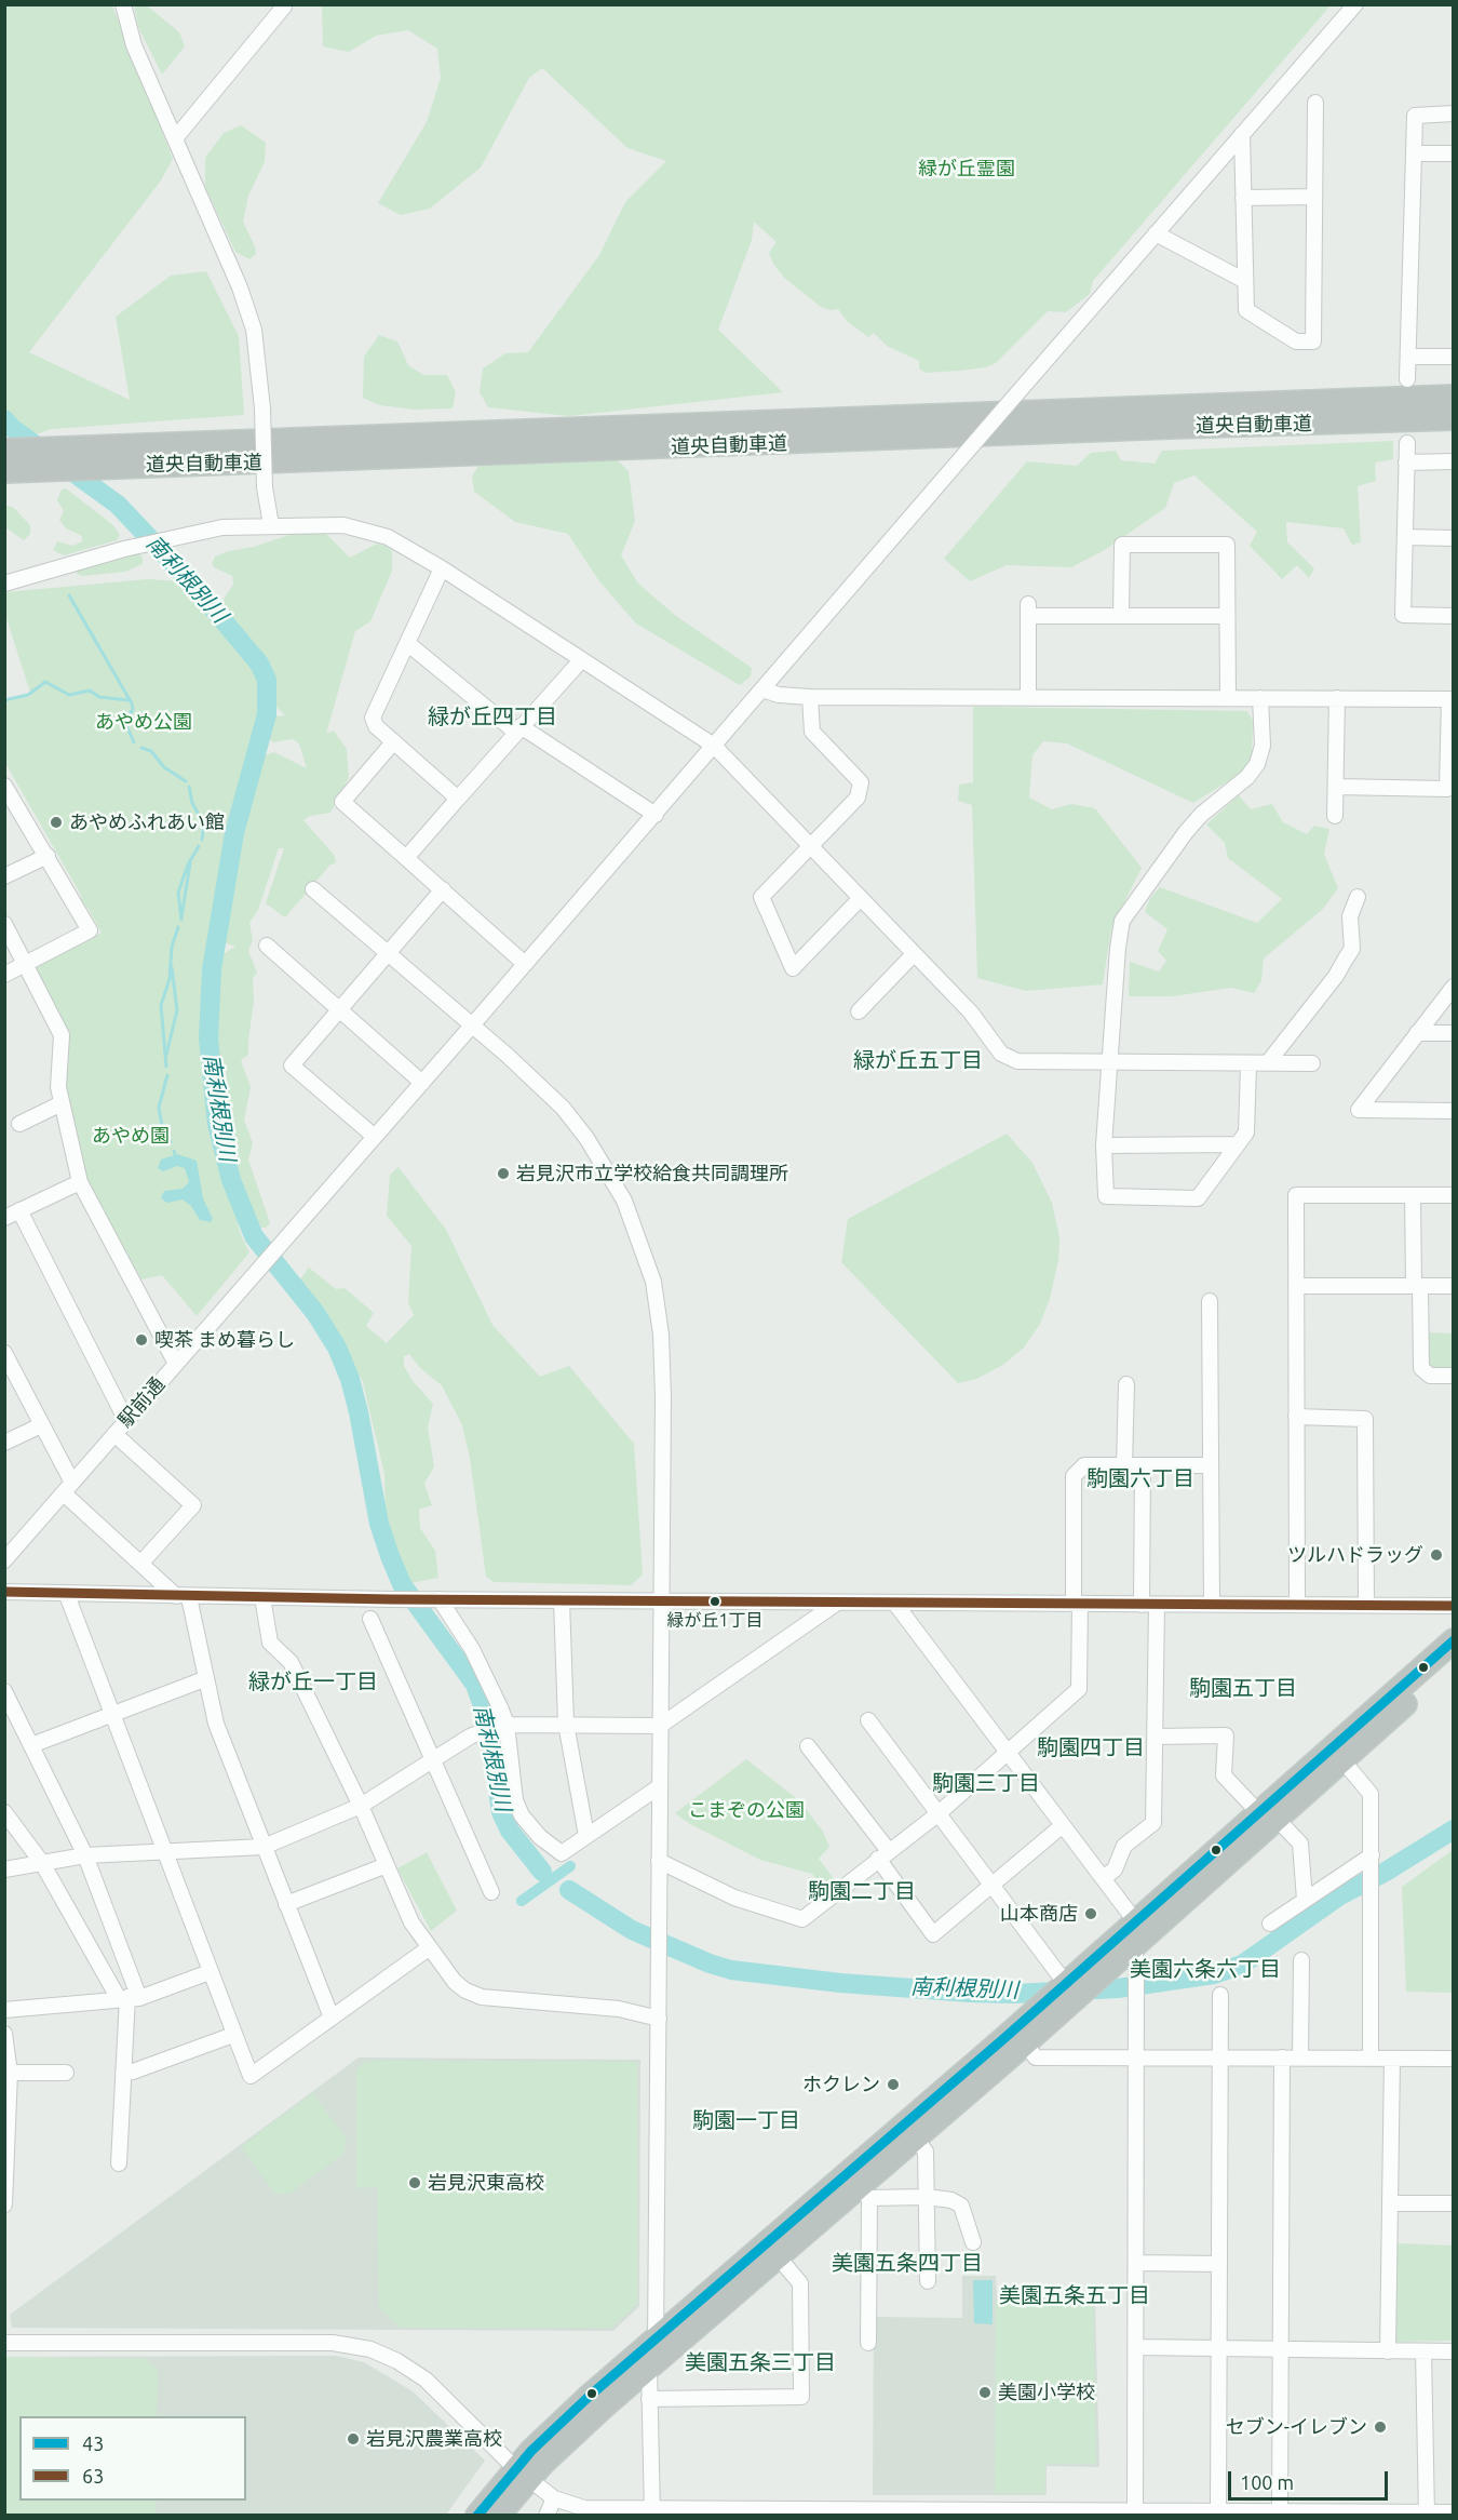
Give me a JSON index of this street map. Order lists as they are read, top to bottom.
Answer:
{
  "streets": {
    "highway": ["道央自動車道"],
    "street": ["駅前通"]
  },
  "districts": [
    "緑が丘四丁目",
    "緑が丘五丁目",
    "駒園六丁目",
    "緑が丘一丁目",
    "駒園五丁目",
    "駒園四丁目",
    "駒園三丁目",
    "駒園二丁目",
    "美園六条六丁目",
    "駒園一丁目",
    "美園五条四丁目",
    "美園五条五丁目",
    "美園五条三丁目"
  ],
  "water": ["南利根別川"],
  "parks": [
    "緑が丘霊園",
    "あやめ公園",
    "あやめ園",
    "こまぞの公園"
  ],
  "places": [
    "あやめふれあい館",
    "岩見沢市立学校給食共同調理所",
    "喫茶 まめ暮らし",
    "ツルハドラッグ",
    "緑が丘1丁目",
    "山本商店",
    "ホクレン",
    "岩見沢東高校",
    "美園小学校",
    "セブン-イレブン",
    "岩見沢農業高校"
  ],
  "lines": ["transit line 63", "transit line 43"],
  "legend": ["43", "63"],
  "scale_bar": "100 m"
}
